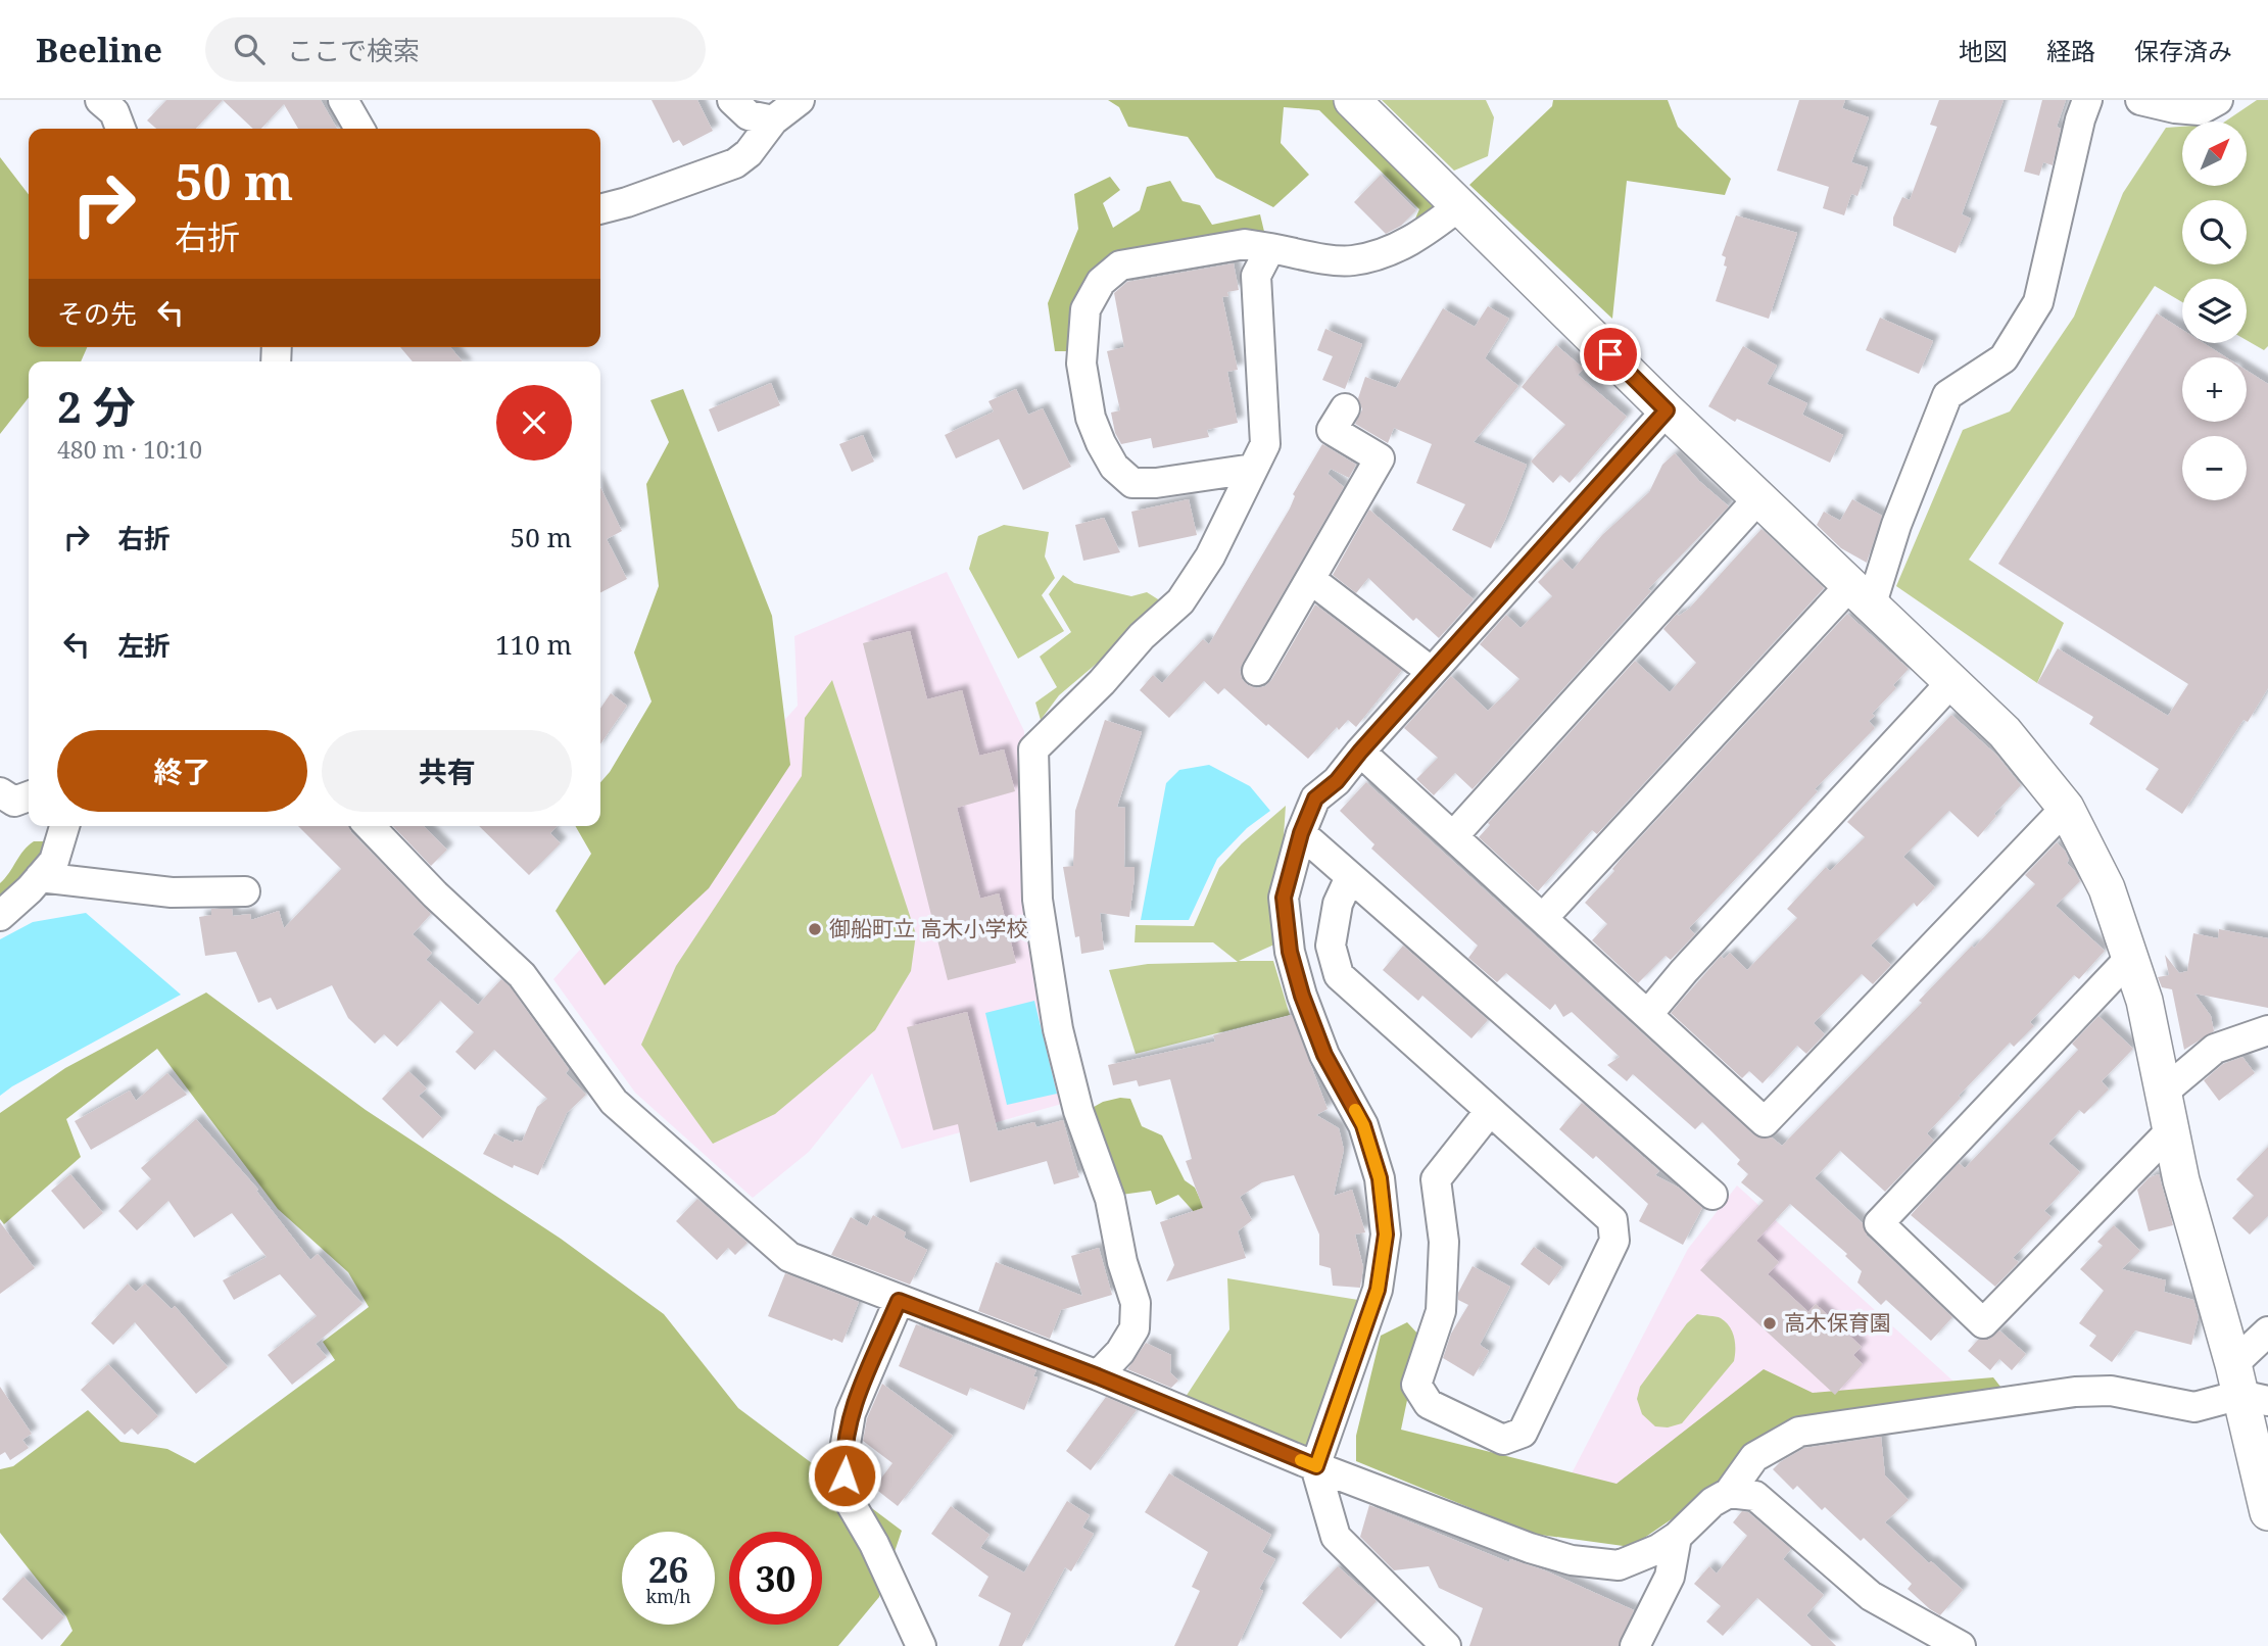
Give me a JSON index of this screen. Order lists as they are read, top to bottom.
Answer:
{
  "places": ["御船町立 高木小学校", "高木保育園"],
  "north": "top right",
  "page": {
    "header": "Beeline",
    "search": "ここで検索",
    "nav": ["地図", "経路", "保存済み"],
    "map_buttons": ["+", "−"],
    "turn": ["50 m", "右折"],
    "then": "その先",
    "heading": ["2 分", "480 m · 10:10"],
    "list": [
      {
        "name": "右折",
        "value": "50 m"
      },
      {
        "name": "左折",
        "value": "110 m"
      }
    ],
    "buttons": ["終了", "共有"],
    "speed": "26 km/h",
    "limit": "30"
  }
}
